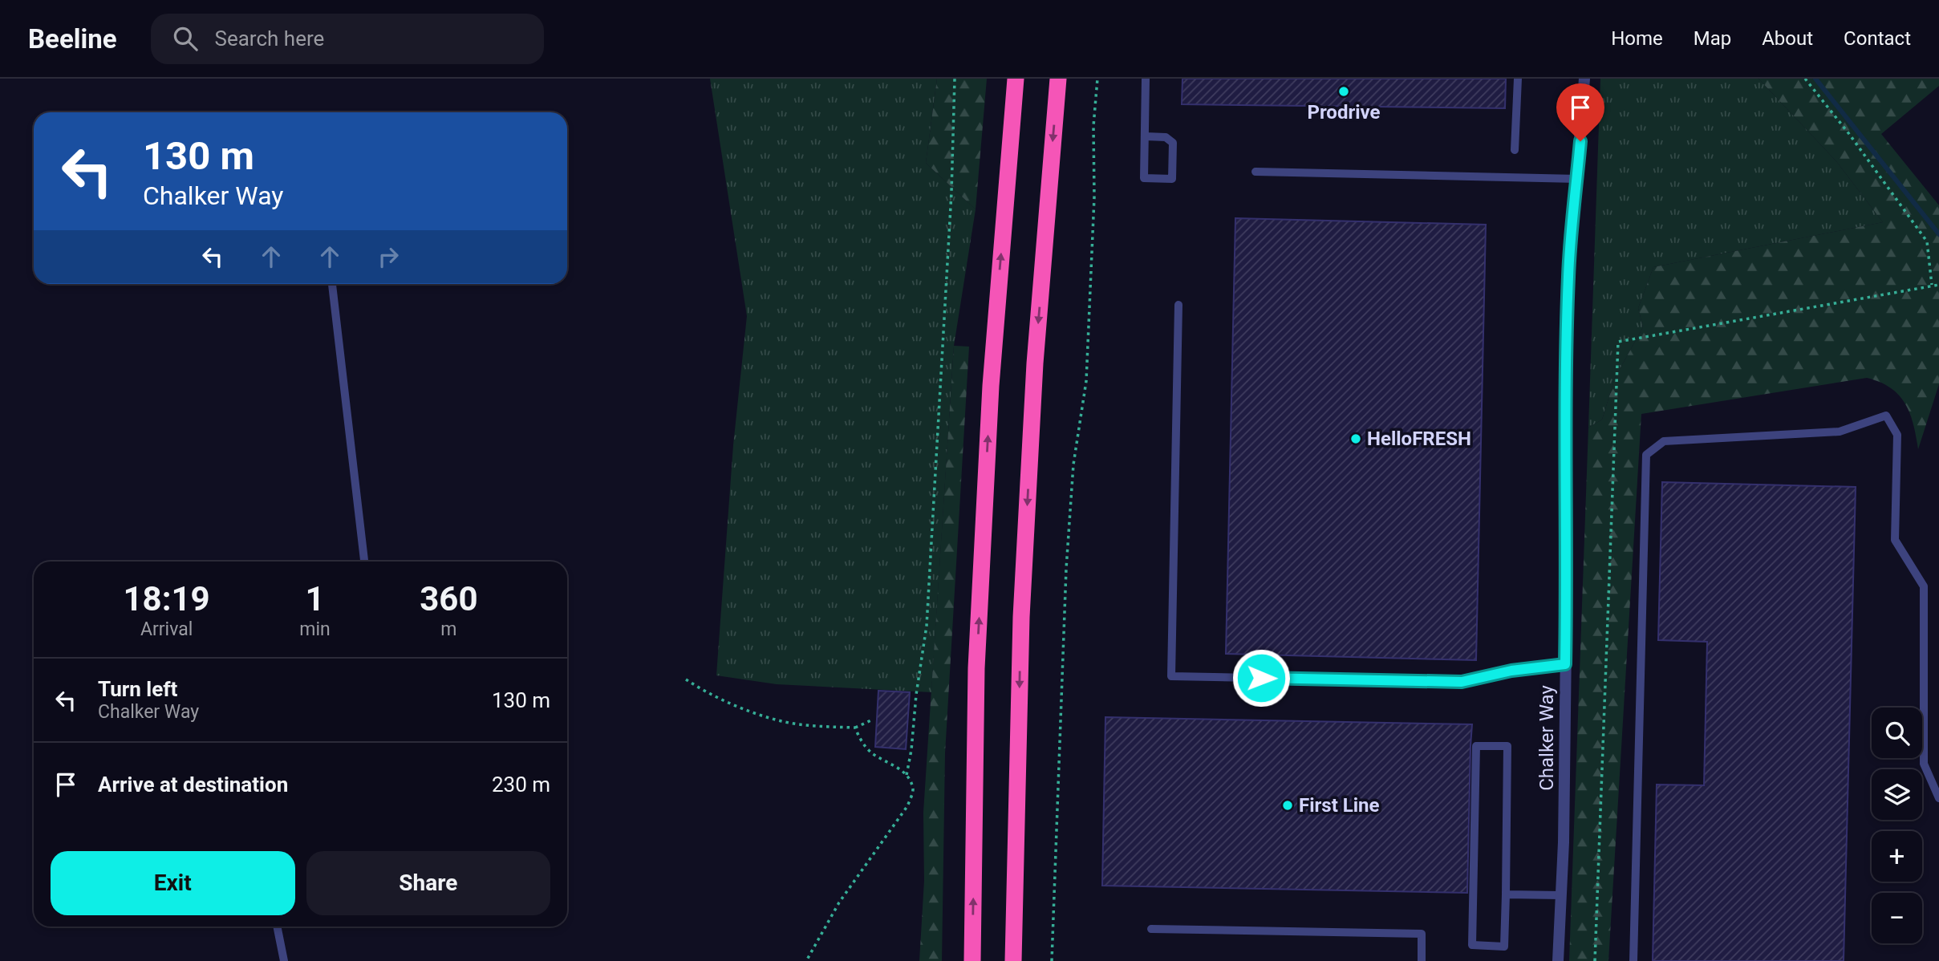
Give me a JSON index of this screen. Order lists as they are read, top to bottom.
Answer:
{
  "streets": {
    "street": ["Chalker Way"]
  },
  "places": ["Prodrive", "HelloFRESH", "First Line"],
  "page": {
    "header": "Beeline",
    "search": "Search here",
    "nav": [
      "Home",
      "Map",
      "About",
      "Contact"
    ],
    "turn": ["130 m", "Chalker Way"],
    "eta": [
      "18:19",
      "Arrival",
      "1",
      "min",
      "360",
      "m"
    ],
    "list": [
      {
        "name": "Turn left",
        "note": "Chalker Way",
        "value": "130 m"
      },
      {
        "name": "Arrive at destination",
        "value": "230 m"
      }
    ],
    "map_buttons": ["+", "−"],
    "buttons": ["Exit", "Share"]
  }
}
